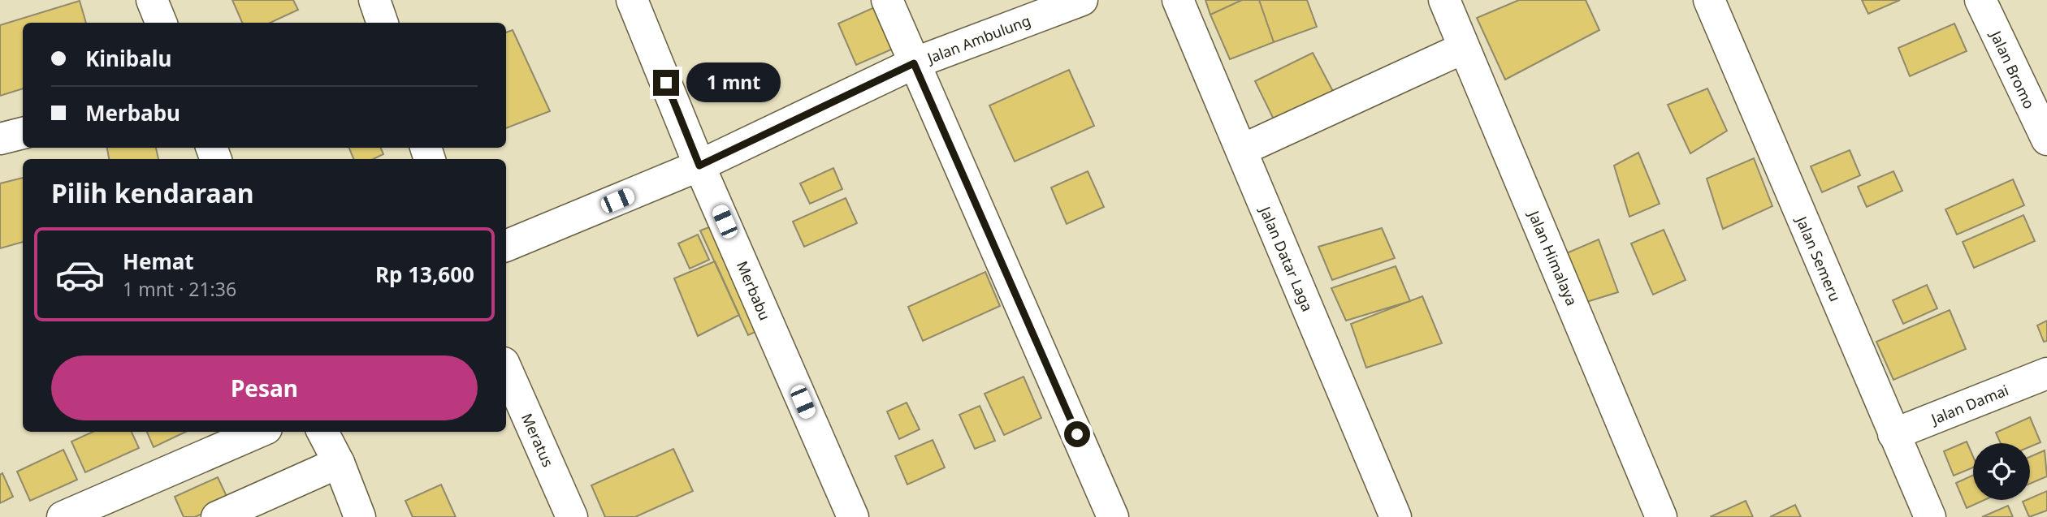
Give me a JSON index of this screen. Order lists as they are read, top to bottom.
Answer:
{
  "streets": {
    "street": [
      "Jalan Ambulung",
      "Jalan Bromo",
      "Jalan Himalaya",
      "Jalan Datar Laga",
      "Jalan Semeru",
      "Merbabu",
      "Jalan Damai",
      "Meratus"
    ]
  },
  "crossings": [
    ["Jalan Ambulung", "Merbabu"],
    ["Jalan Semeru", "Jalan Damai"]
  ],
  "page": {
    "banner": ["Kinibalu", "Merbabu"],
    "bubble": "1 mnt",
    "heading": "Pilih kendaraan",
    "list": [
      {
        "name": "Hemat",
        "note": "1 mnt · 21:36",
        "value": "Rp 13,600"
      }
    ],
    "buttons": "Pesan"
  }
}
